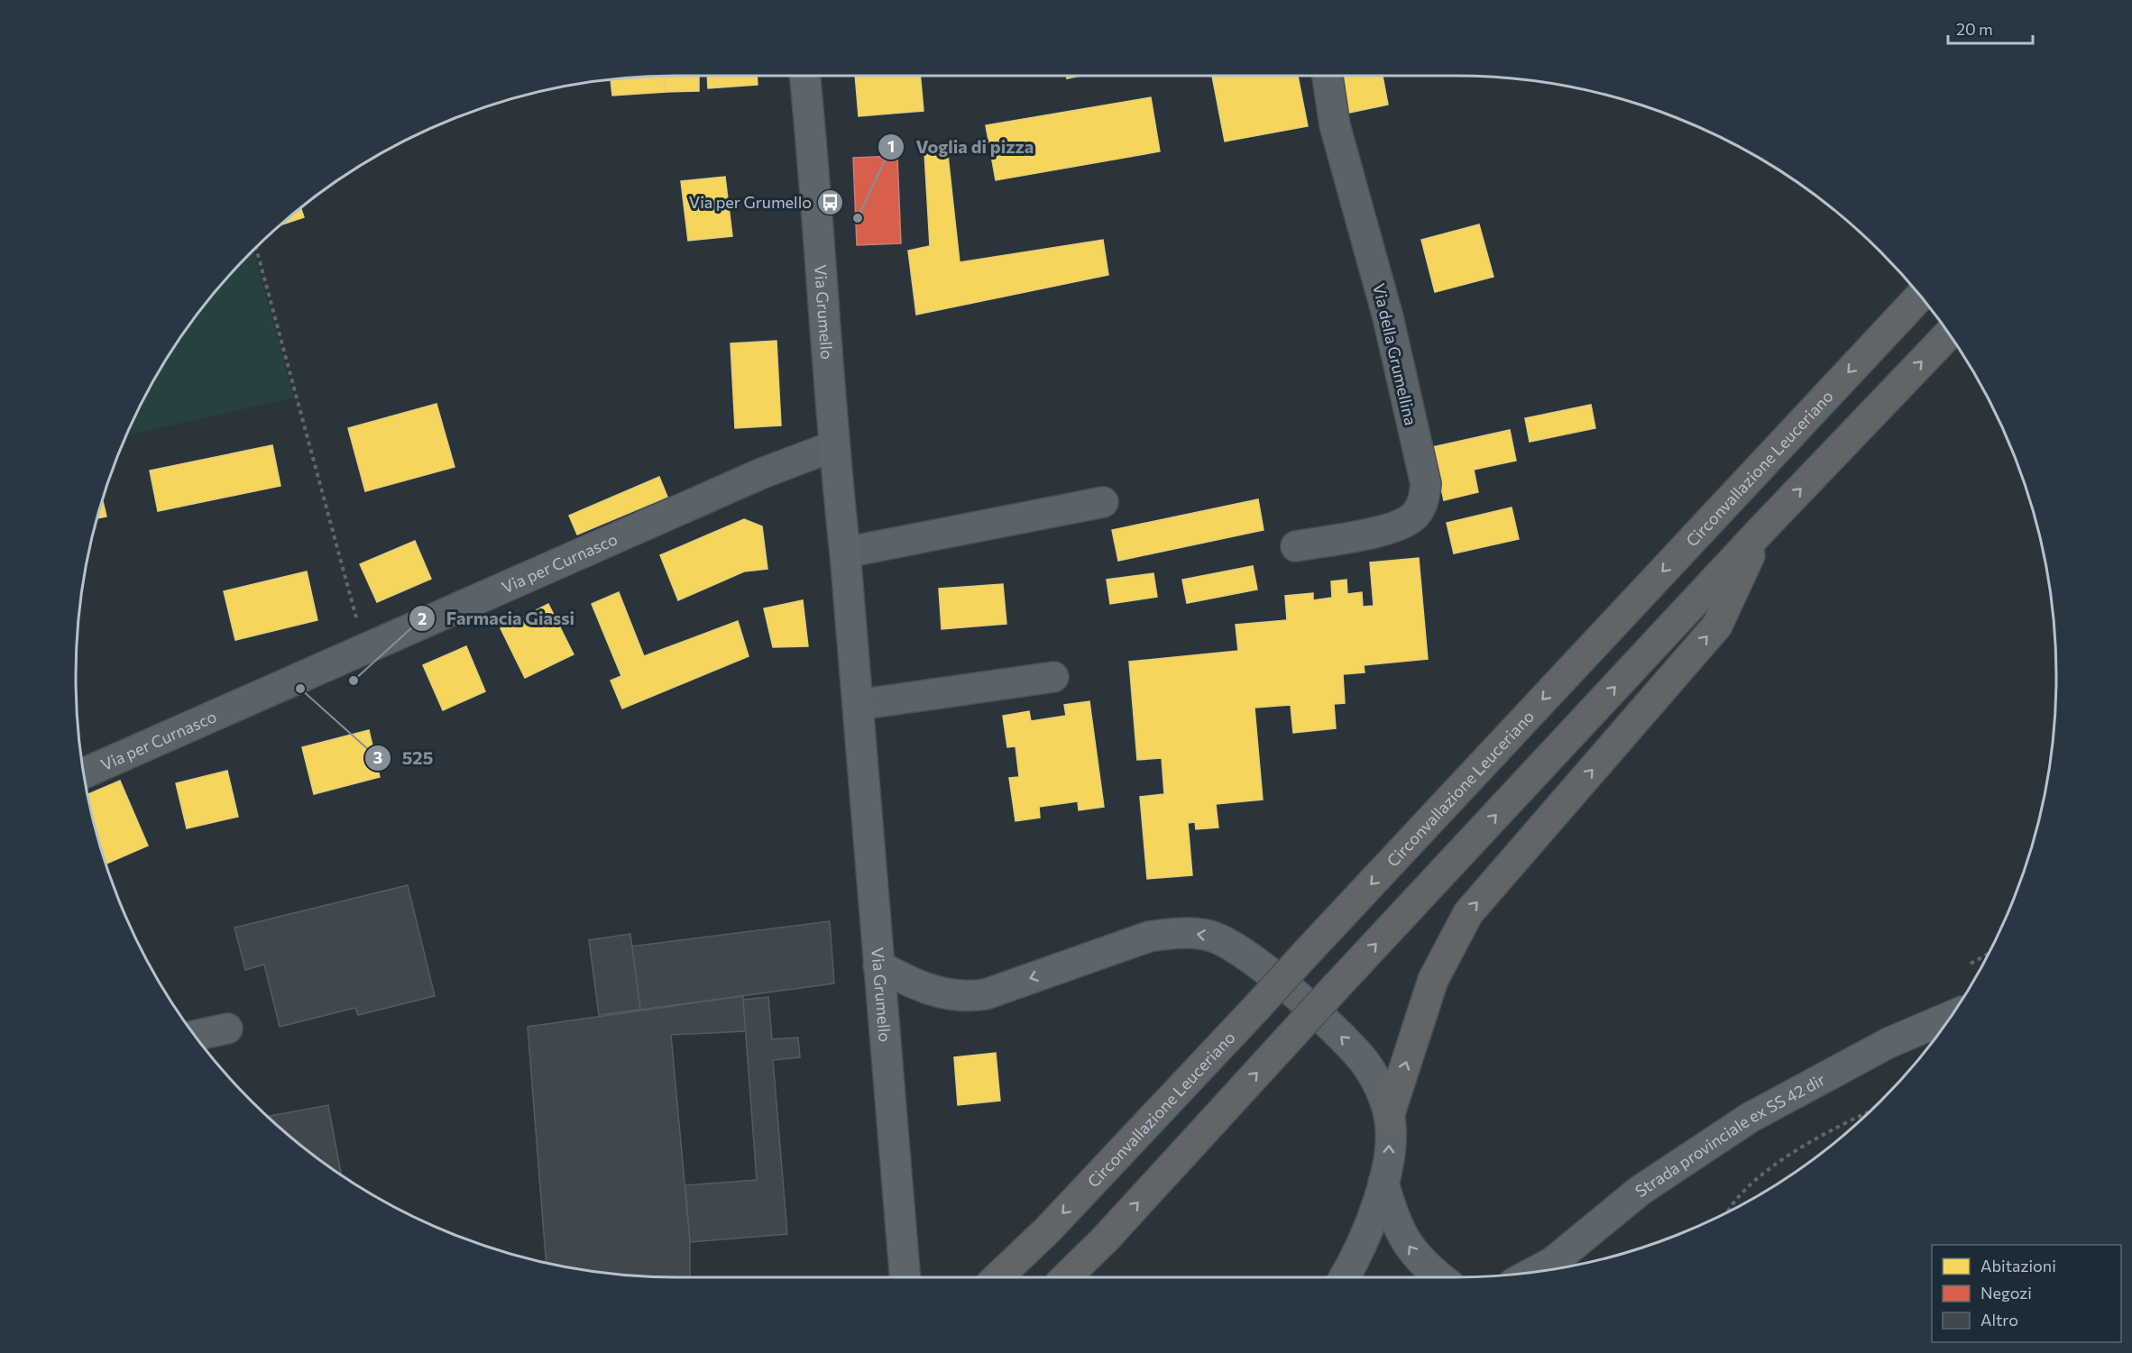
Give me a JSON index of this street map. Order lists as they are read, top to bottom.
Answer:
{
  "streets": {
    "highway": ["Circonvallazione Leuceriano"],
    "main road": ["Via Grumello", "Strada provinciale ex SS 42 dir"],
    "street": ["Via della Grumellina", "Via per Curnasco"]
  },
  "crossings": [
    ["Via Grumello", "Via per Curnasco"]
  ],
  "places": {
    "bus stop": ["Via per Grumello"],
    "other": ["Voglia di pizza", "Farmacia Giassi", "525"]
  },
  "legend": ["Abitazioni", "Negozi", "Altro"],
  "scale_bar": "20 m"
}
